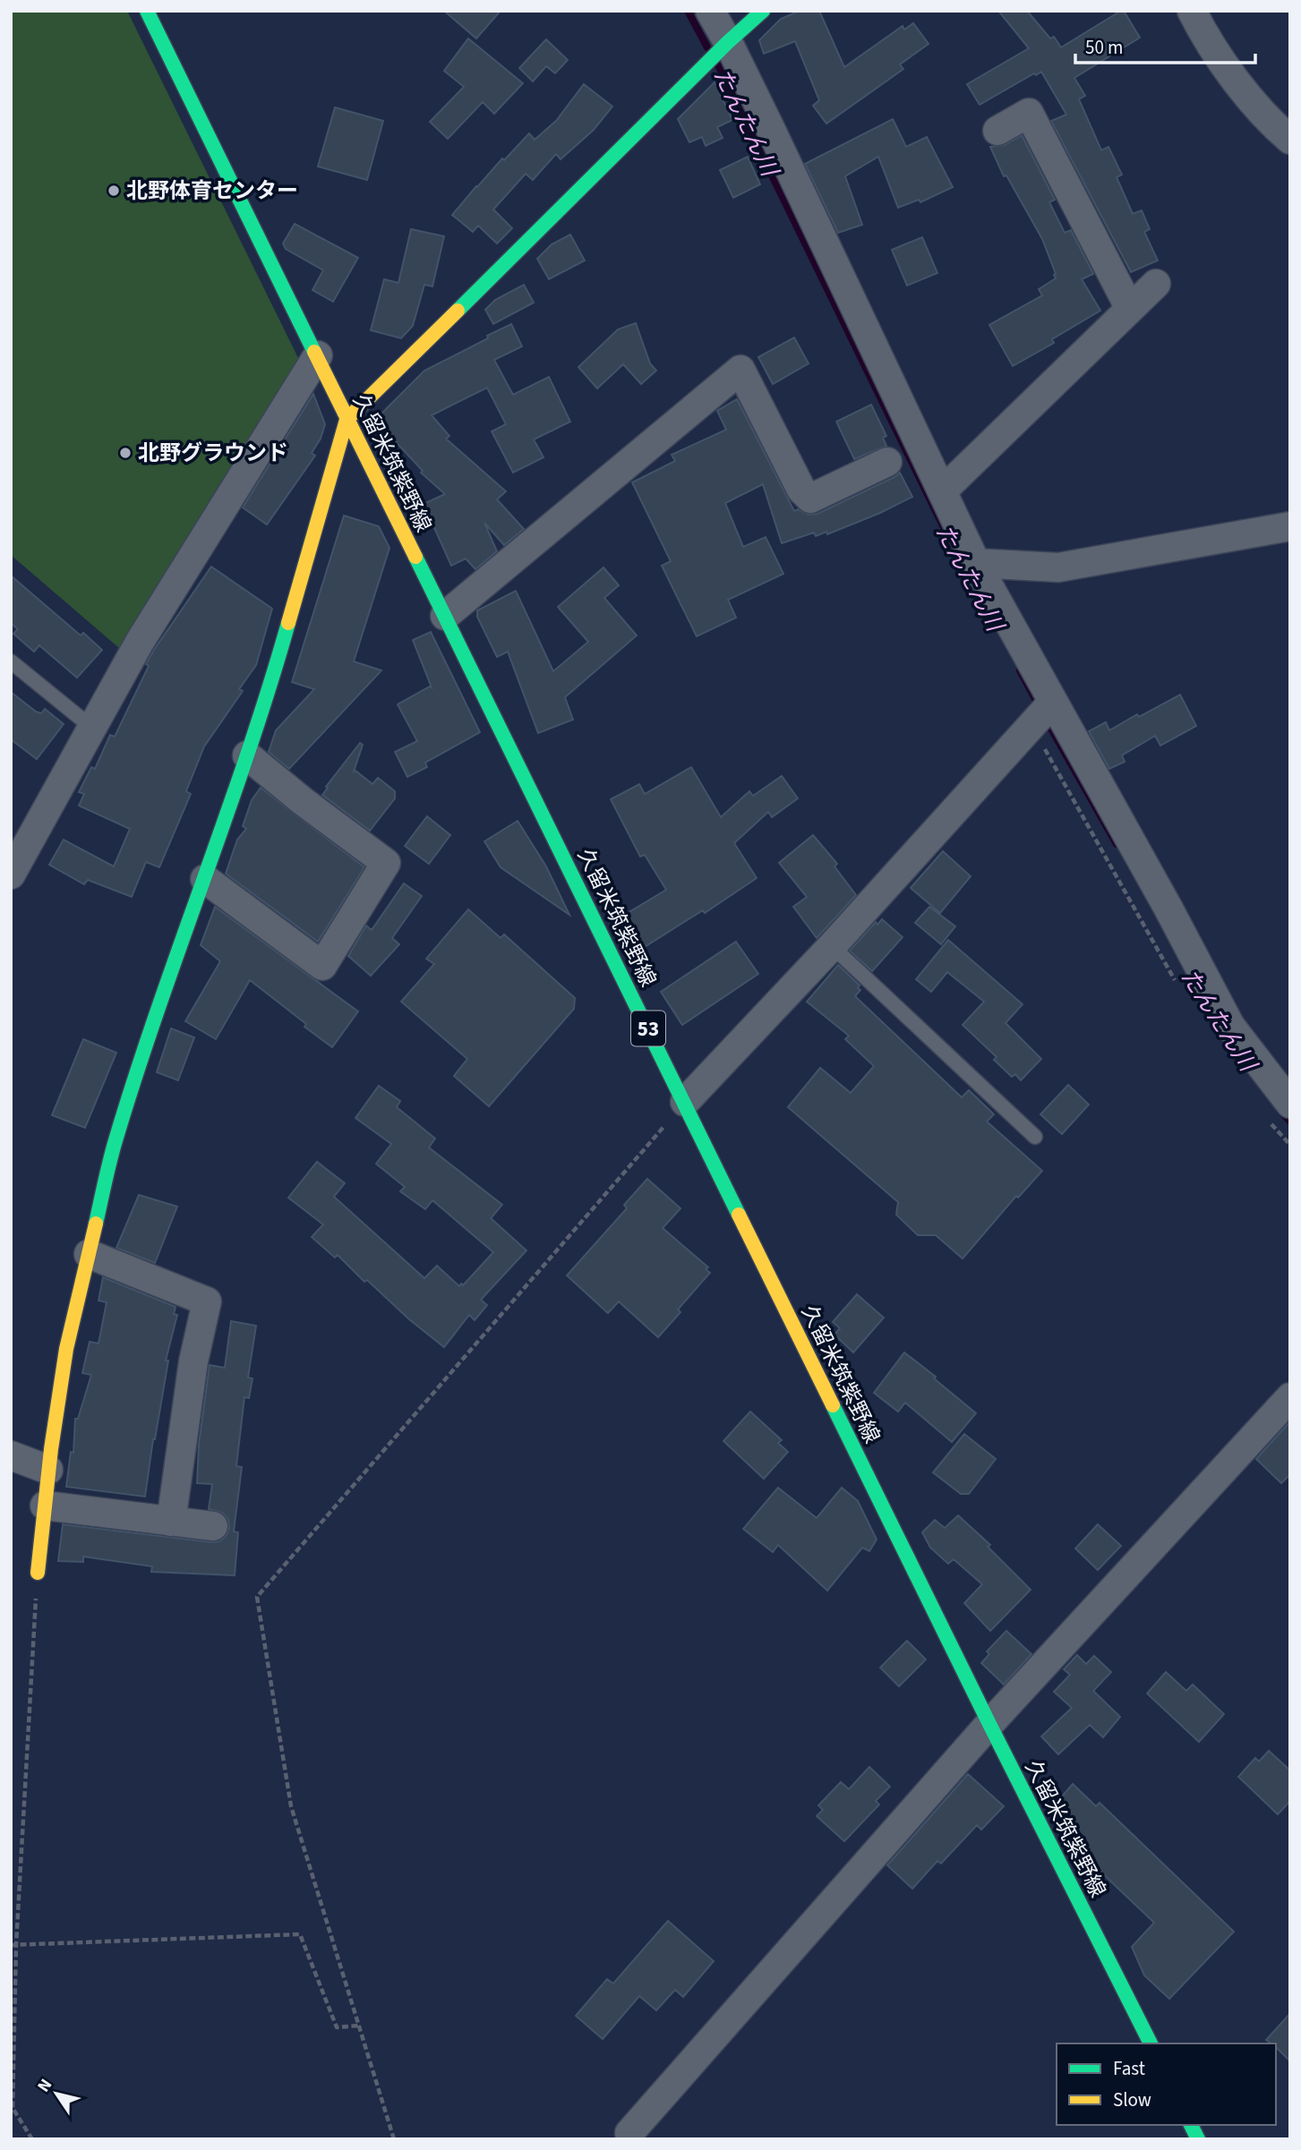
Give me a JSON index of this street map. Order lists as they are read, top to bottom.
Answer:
{
  "streets": {
    "main road": ["久留米筑紫野線", "53"]
  },
  "water": ["たんたん川"],
  "places": ["北野体育センター", "北野グラウンド"],
  "legend": ["Fast", "Slow"],
  "scale_bar": "50 m",
  "north": "top left"
}
